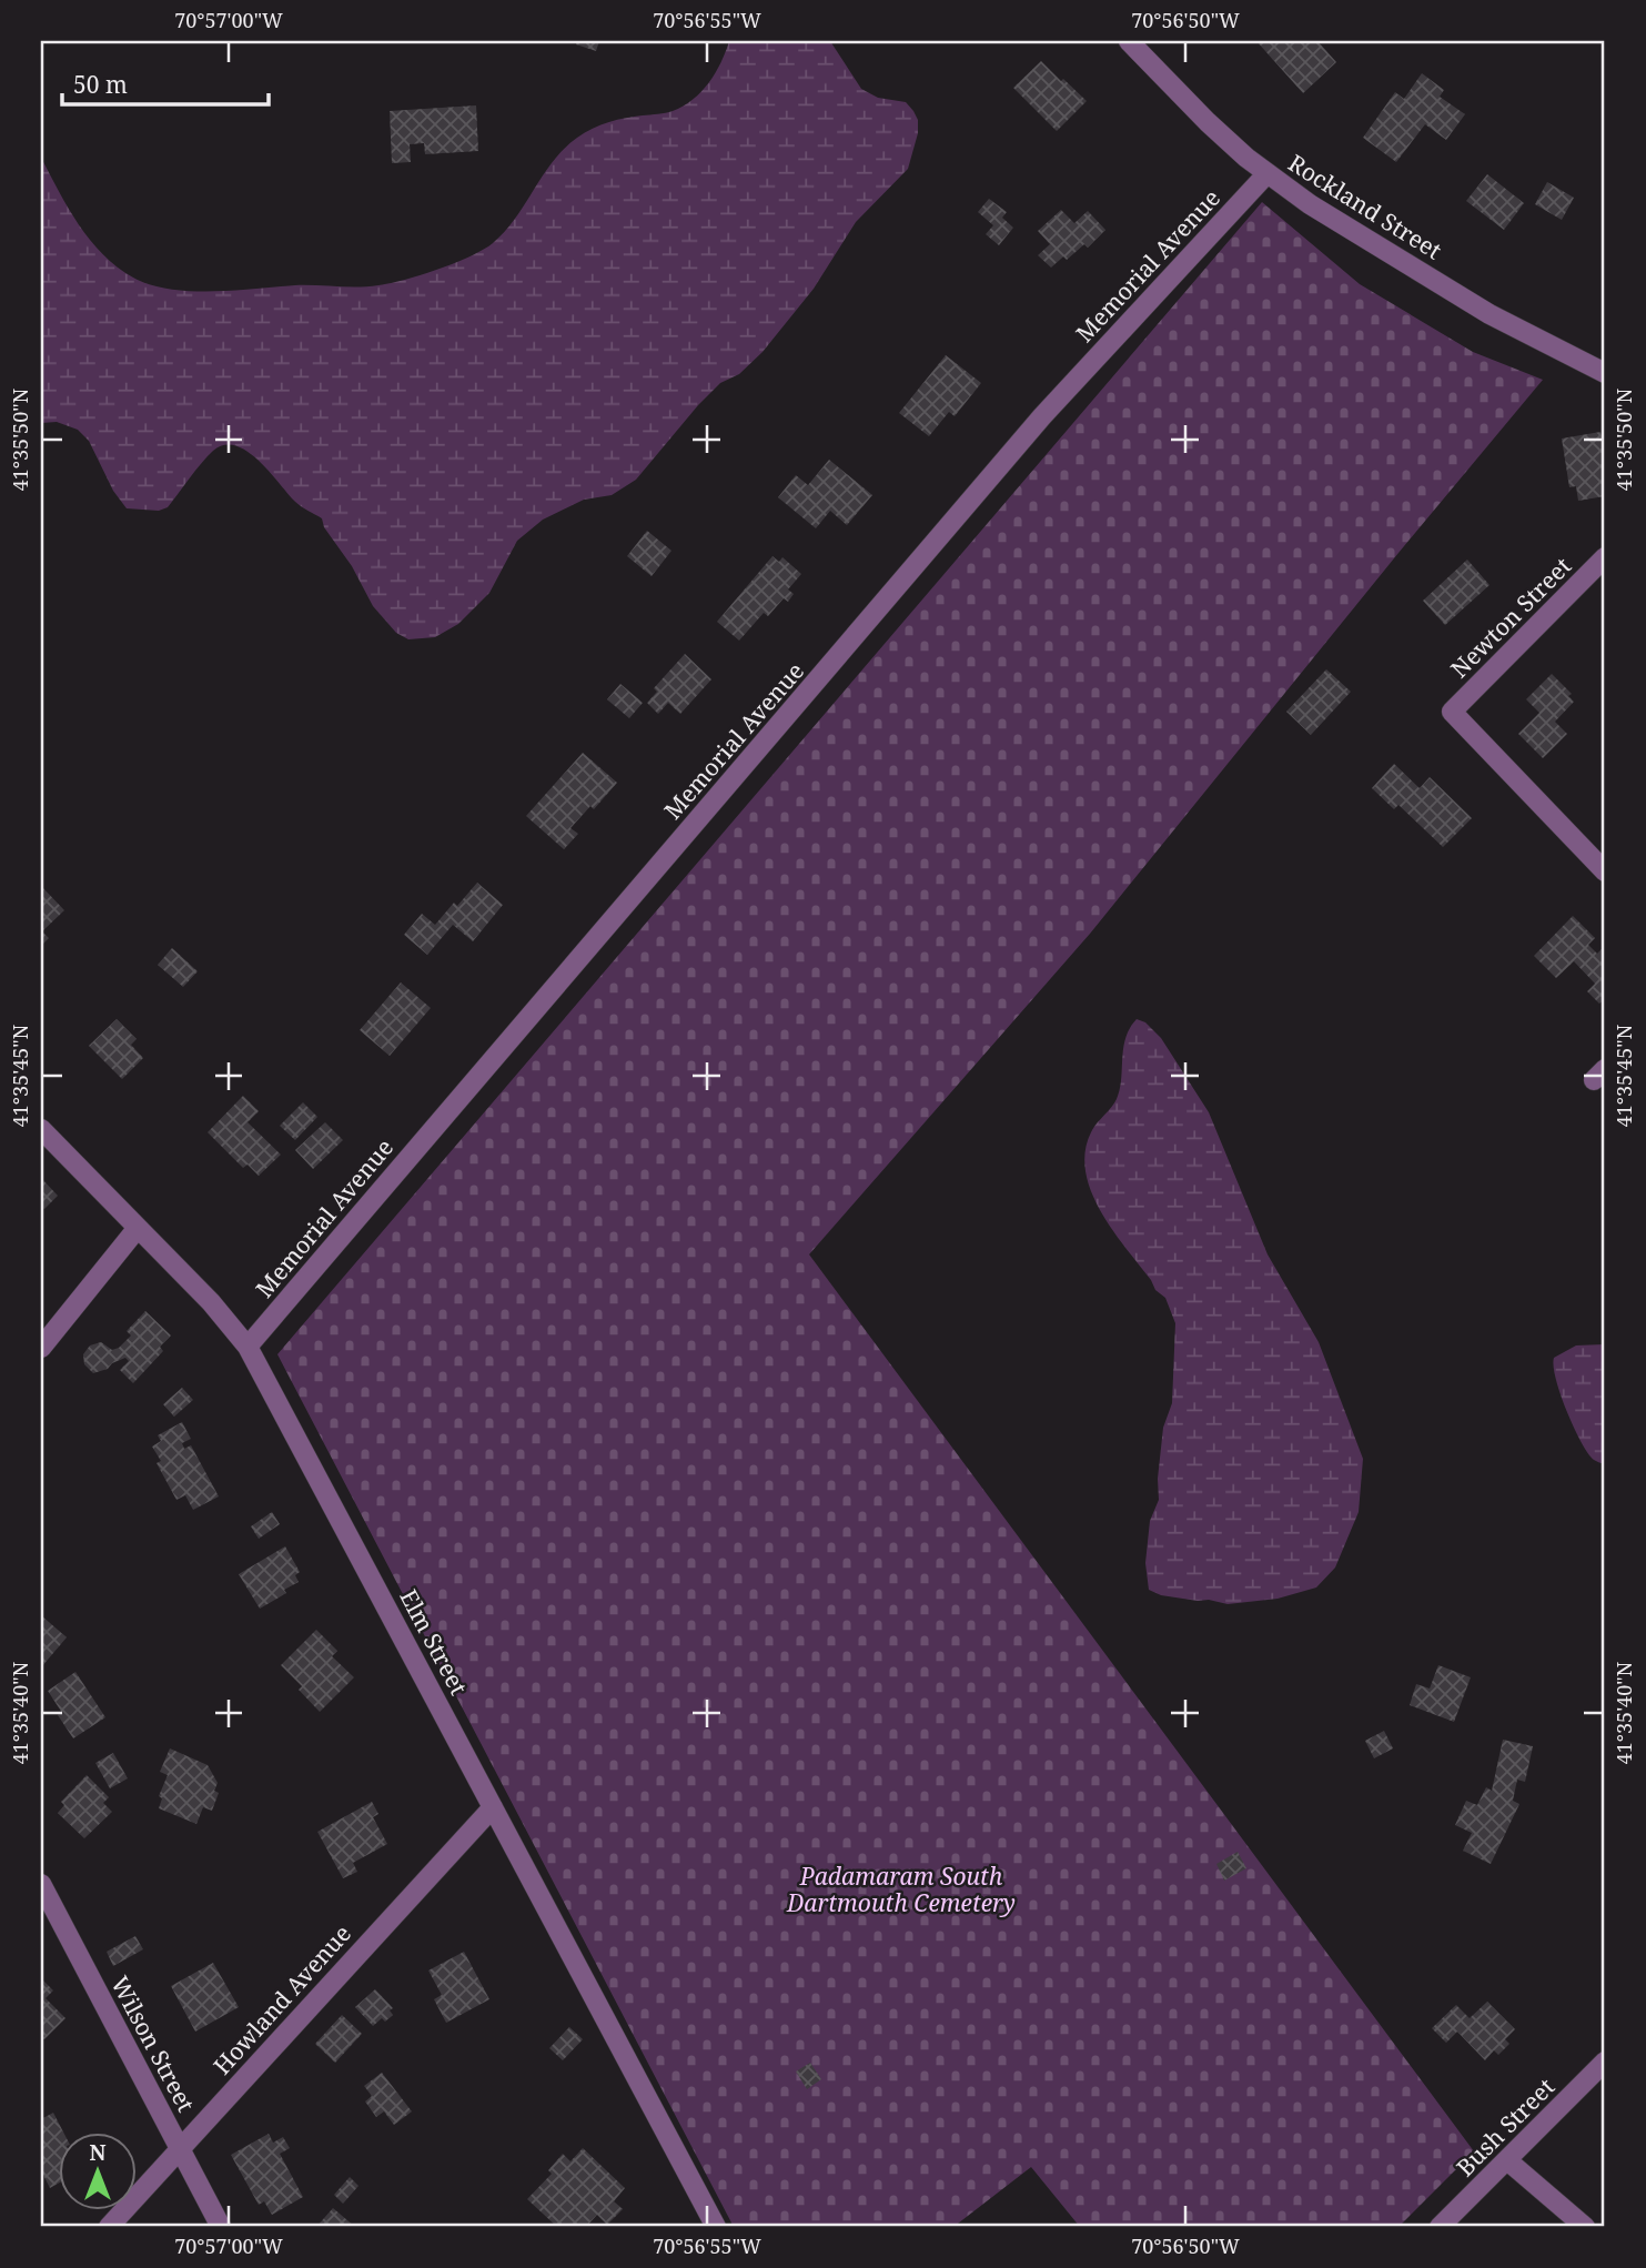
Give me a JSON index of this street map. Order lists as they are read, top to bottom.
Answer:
{
  "streets": {
    "street": [
      "Rockland Street",
      "Memorial Avenue",
      "Newton Street",
      "Elm Street",
      "Howland Avenue",
      "Wilson Street",
      "Bush Street"
    ]
  },
  "crossings": [
    ["Rockland Street", "Memorial Avenue"],
    ["Memorial Avenue", "Elm Street"],
    ["Elm Street", "Howland Avenue"],
    ["Howland Avenue", "Wilson Street"]
  ],
  "parks": ["Padamaram South Dartmouth Cemetery"],
  "scale_bar": "50 m",
  "north": "top",
  "coordinates": [
    "70°57'00\"W",
    "70°56'55\"W",
    "70°56'50\"W",
    "41°35'50\"N",
    "41°35'45\"N",
    "41°35'40\"N"
  ]
}
